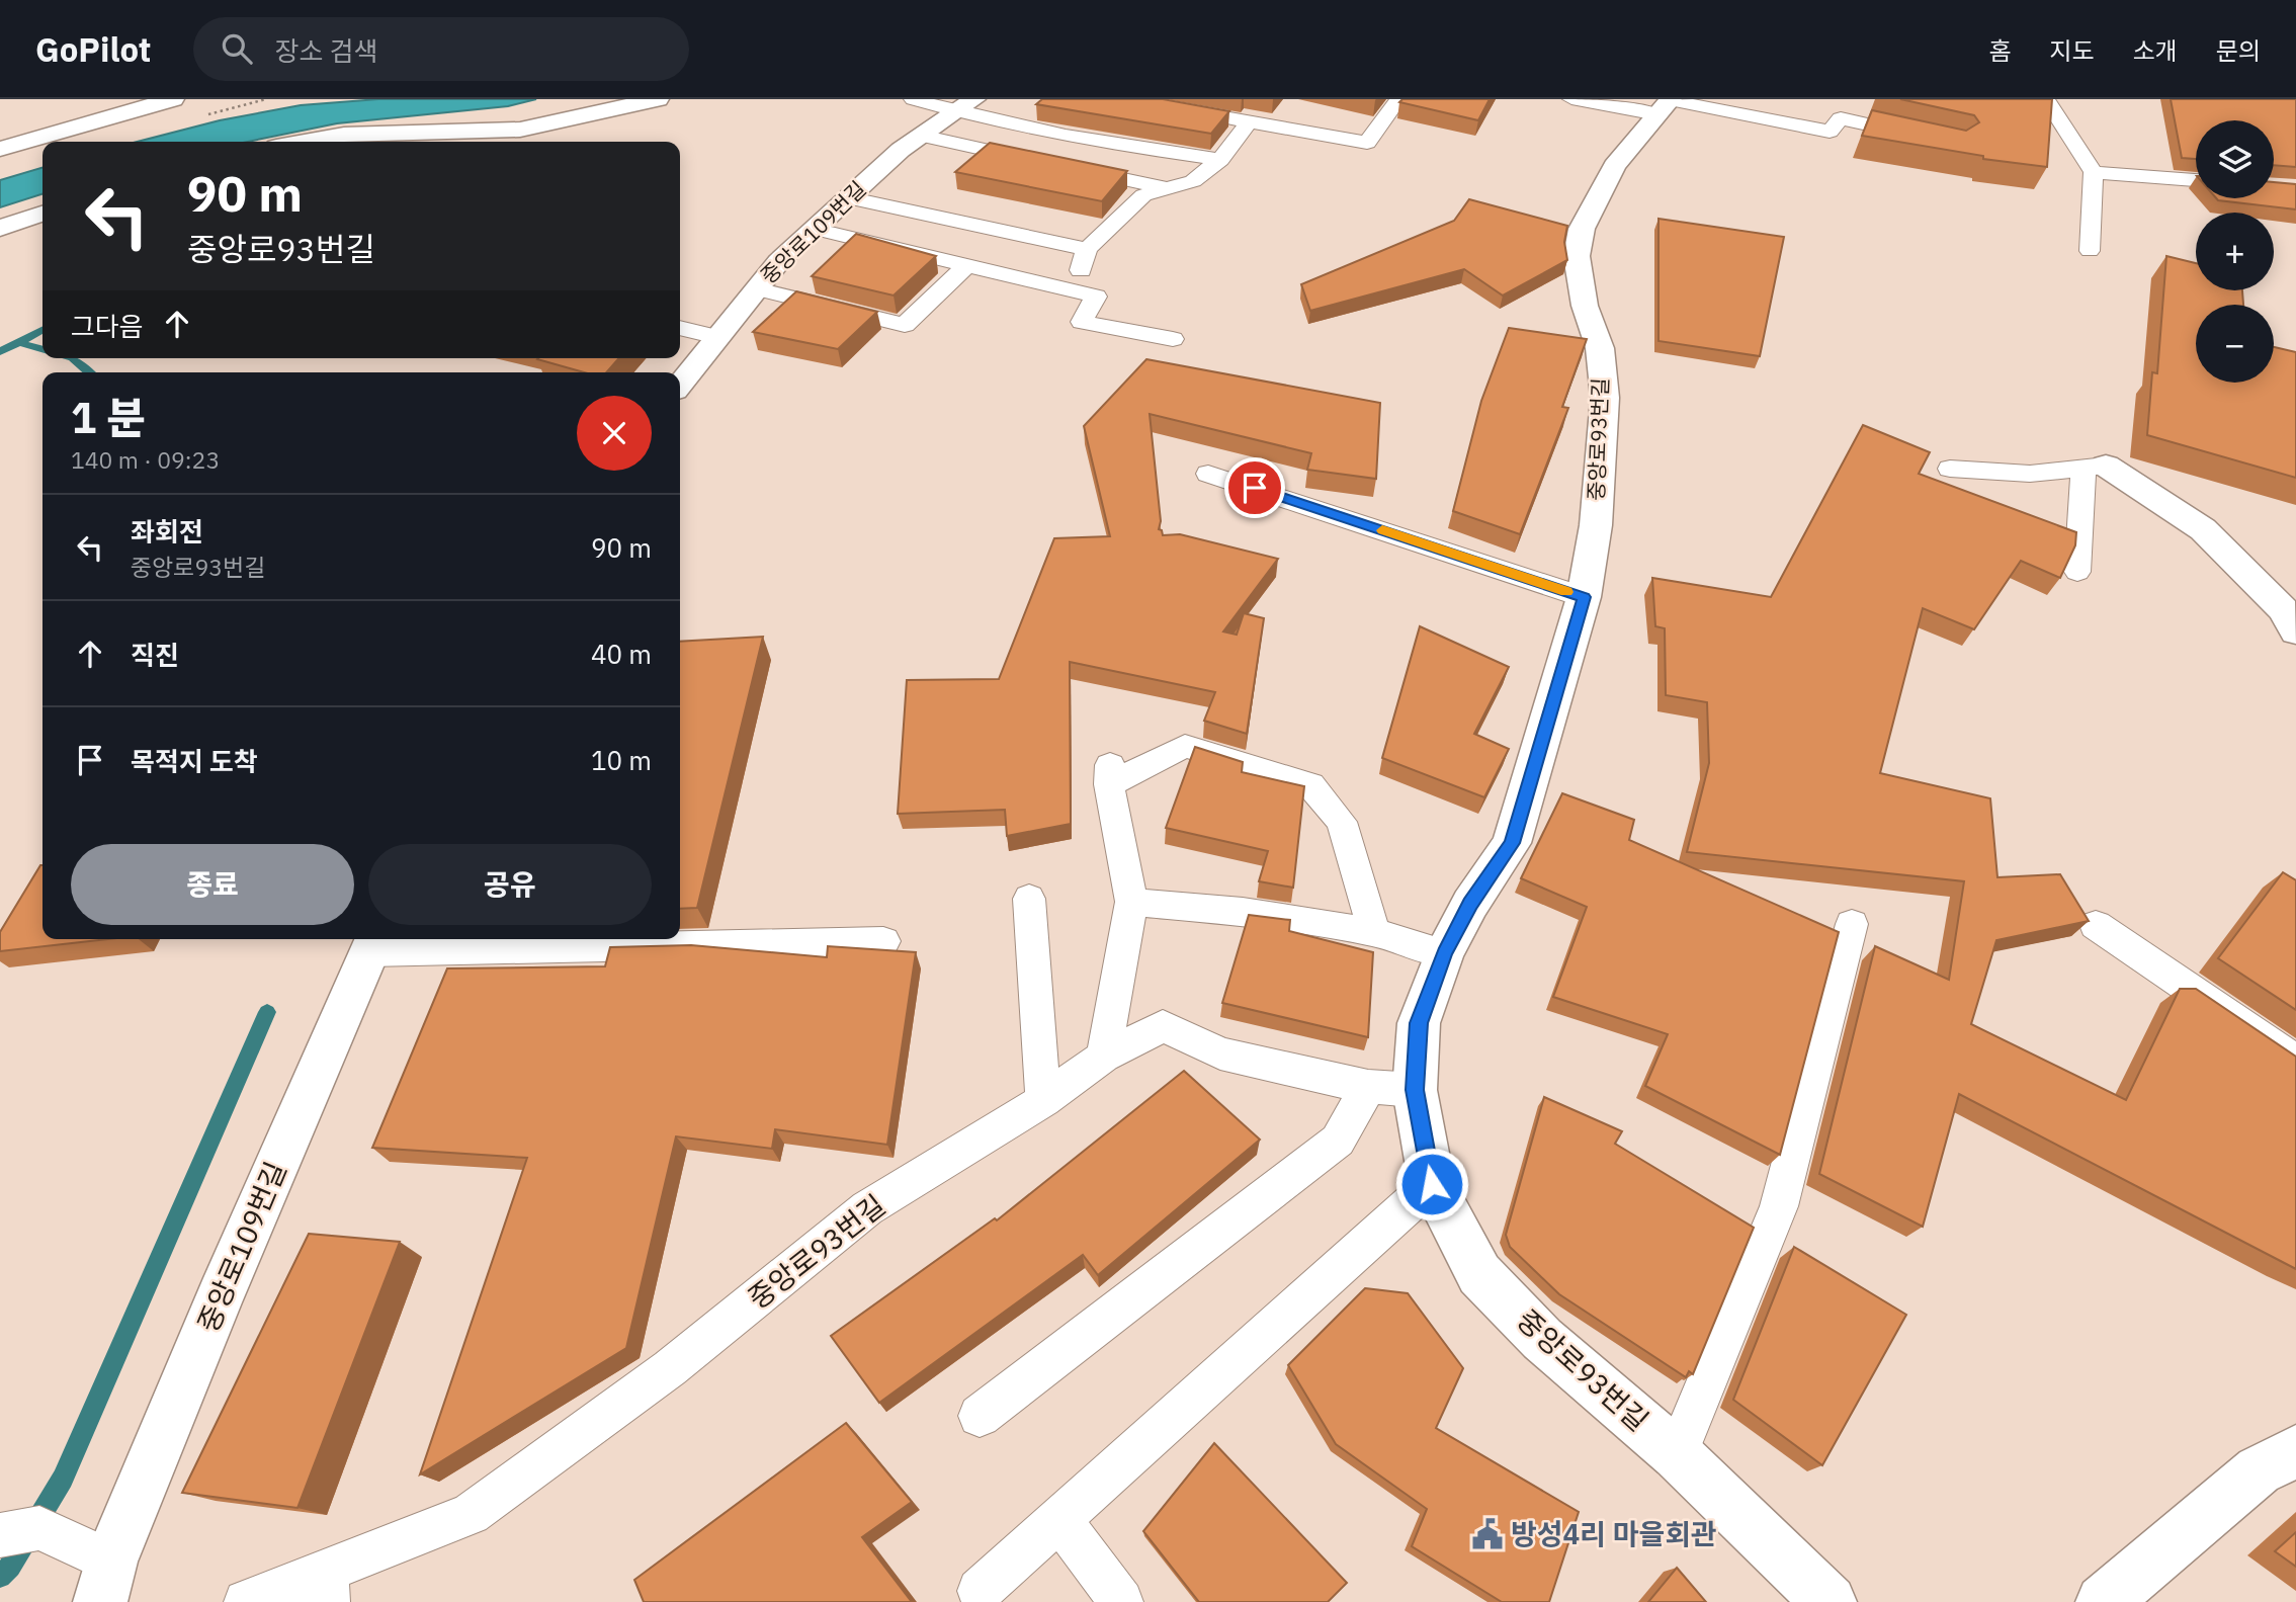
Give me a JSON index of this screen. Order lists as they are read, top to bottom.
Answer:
{
  "streets": {
    "street": ["중앙로109번길", "중앙로93번길"]
  },
  "places": {
    "public building": ["방성4리 마을회관"]
  },
  "page": {
    "header": "GoPilot",
    "search": "장소 검색",
    "nav": [
      "홈",
      "지도",
      "소개",
      "문의"
    ],
    "map_buttons": ["+", "−"],
    "turn": ["90 m", "중앙로93번길"],
    "then": "그다음",
    "heading": ["1 분", "140 m · 09:23"],
    "list": [
      {
        "name": "좌회전",
        "note": "중앙로93번길",
        "value": "90 m"
      },
      {
        "name": "직진",
        "value": "40 m"
      },
      {
        "name": "목적지 도착",
        "value": "10 m"
      }
    ],
    "buttons": ["종료", "공유"]
  }
}
